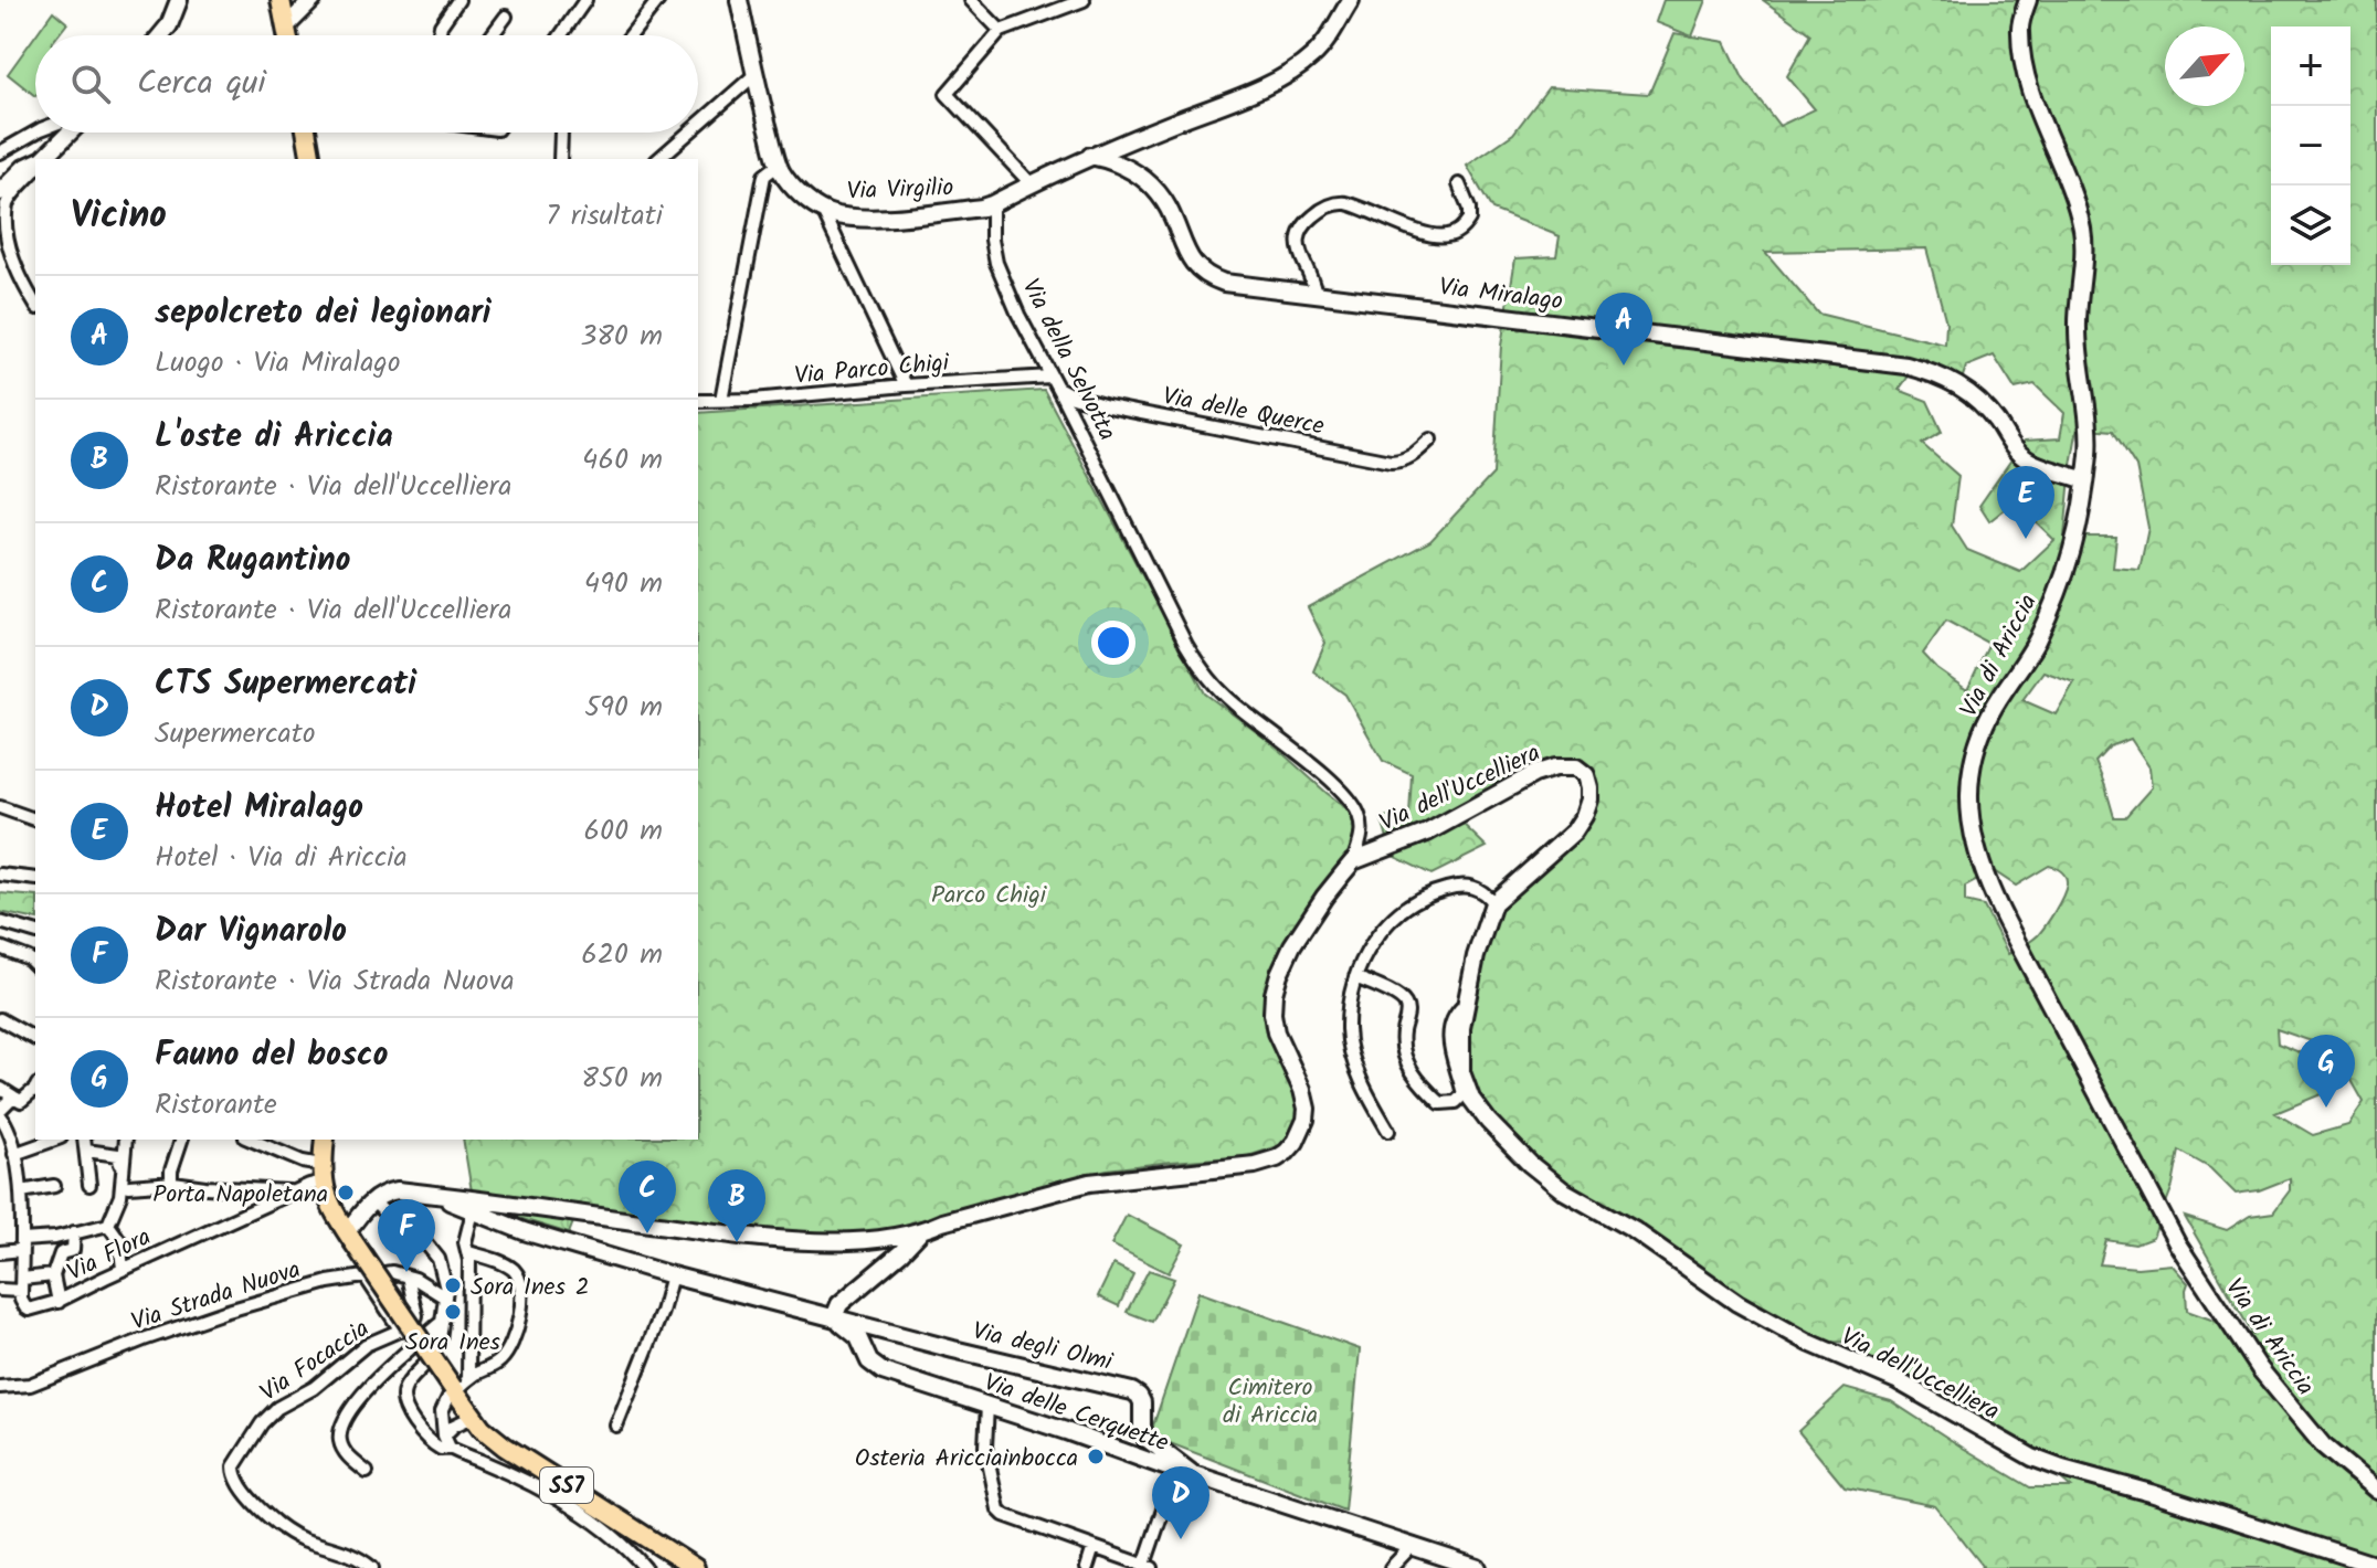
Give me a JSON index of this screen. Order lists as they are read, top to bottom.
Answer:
{
  "streets": {
    "main road": ["SS7"],
    "street": [
      "Via Virgilio",
      "Via Miralago",
      "Via della Selvotta",
      "Via Parco Chigi",
      "Via delle Querce",
      "Via di Ariccia",
      "Via dell'Uccelliera",
      "Via Flora",
      "Via Strada Nuova",
      "Via degli Olmi",
      "Via Focaccia",
      "Via delle Cerquette"
    ]
  },
  "crossings": [
    ["Via Virgilio", "Via della Selvotta"],
    ["Via Miralago", "Via di Ariccia"],
    ["Via della Selvotta", "Via Parco Chigi"],
    ["Via della Selvotta", "Via delle Querce"],
    ["Via della Selvotta", "Via dell'Uccelliera"],
    ["Via Parco Chigi", "Via delle Querce"],
    ["Via Flora", "SS7"],
    ["Via Strada Nuova", "Via Focaccia"],
    ["Via degli Olmi", "Via delle Cerquette"]
  ],
  "parks": ["Parco Chigi", "Cimitero di Ariccia"],
  "places": [
    "Porta Napoletana",
    "Sora Ines 2",
    "Sora Ines",
    "Osteria Aricciainbocca"
  ],
  "north": "top right",
  "page": {
    "map_buttons": ["+", "−"],
    "search": "Cerca qui",
    "heading": ["Vicino", "7 risultati"],
    "list": [
      {
        "mark": "A",
        "name": "sepolcreto dei legionari",
        "note": "Luogo · Via Miralago",
        "value": "380 m"
      },
      {
        "mark": "B",
        "name": "L'oste di Ariccia",
        "note": "Ristorante · Via dell'Uccelliera",
        "value": "460 m"
      },
      {
        "mark": "C",
        "name": "Da Rugantino",
        "note": "Ristorante · Via dell'Uccelliera",
        "value": "490 m"
      },
      {
        "mark": "D",
        "name": "CTS Supermercati",
        "note": "Supermercato",
        "value": "590 m"
      },
      {
        "mark": "E",
        "name": "Hotel Miralago",
        "note": "Hotel · Via di Ariccia",
        "value": "600 m"
      },
      {
        "mark": "F",
        "name": "Dar Vignarolo",
        "note": "Ristorante · Via Strada Nuova",
        "value": "620 m"
      },
      {
        "mark": "G",
        "name": "Fauno del bosco",
        "note": "Ristorante",
        "value": "850 m"
      }
    ],
    "pins": [
      "A",
      "E",
      "G",
      "C",
      "B",
      "F",
      "D"
    ]
  }
}
